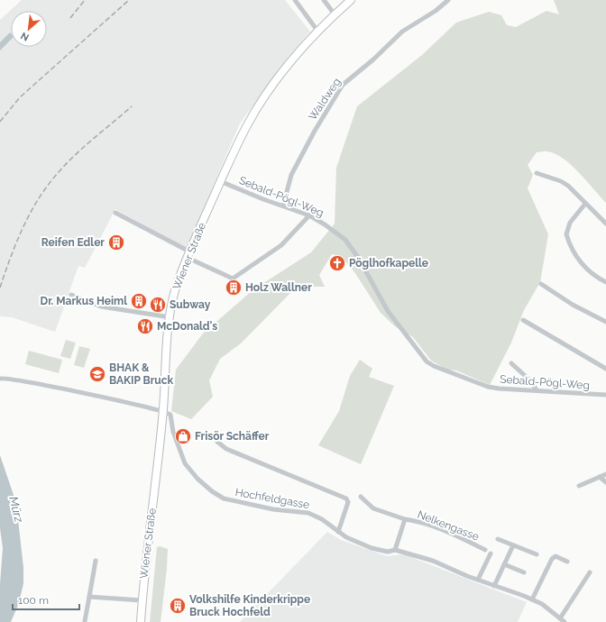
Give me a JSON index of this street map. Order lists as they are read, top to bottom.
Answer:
{
  "streets": {
    "main road": ["Wiener Straße"],
    "street": [
      "Waldweg",
      "Sebald-Pögl-Weg",
      "Hochfeldgasse",
      "Nelkengasse"
    ]
  },
  "crossings": [
    ["Waldweg", "Sebald-Pögl-Weg"],
    ["Sebald-Pögl-Weg", "Wiener Straße"],
    ["Wiener Straße", "Hochfeldgasse"]
  ],
  "water": ["Mürz"],
  "places": {
    "building": [
      "Reifen Edler",
      "Holz Wallner",
      "Dr. Markus Heiml",
      "Volkshilfe Kinderkrippe Bruck Hochfeld"
    ],
    "church": ["Pöglhofkapelle"],
    "restaurant": ["Subway", "McDonald's"],
    "school or university": ["BHAK & BAKIP Bruck"],
    "shop": ["Frisör Schäffer"]
  },
  "scale_bar": "100 m",
  "north": "bottom left"
}
